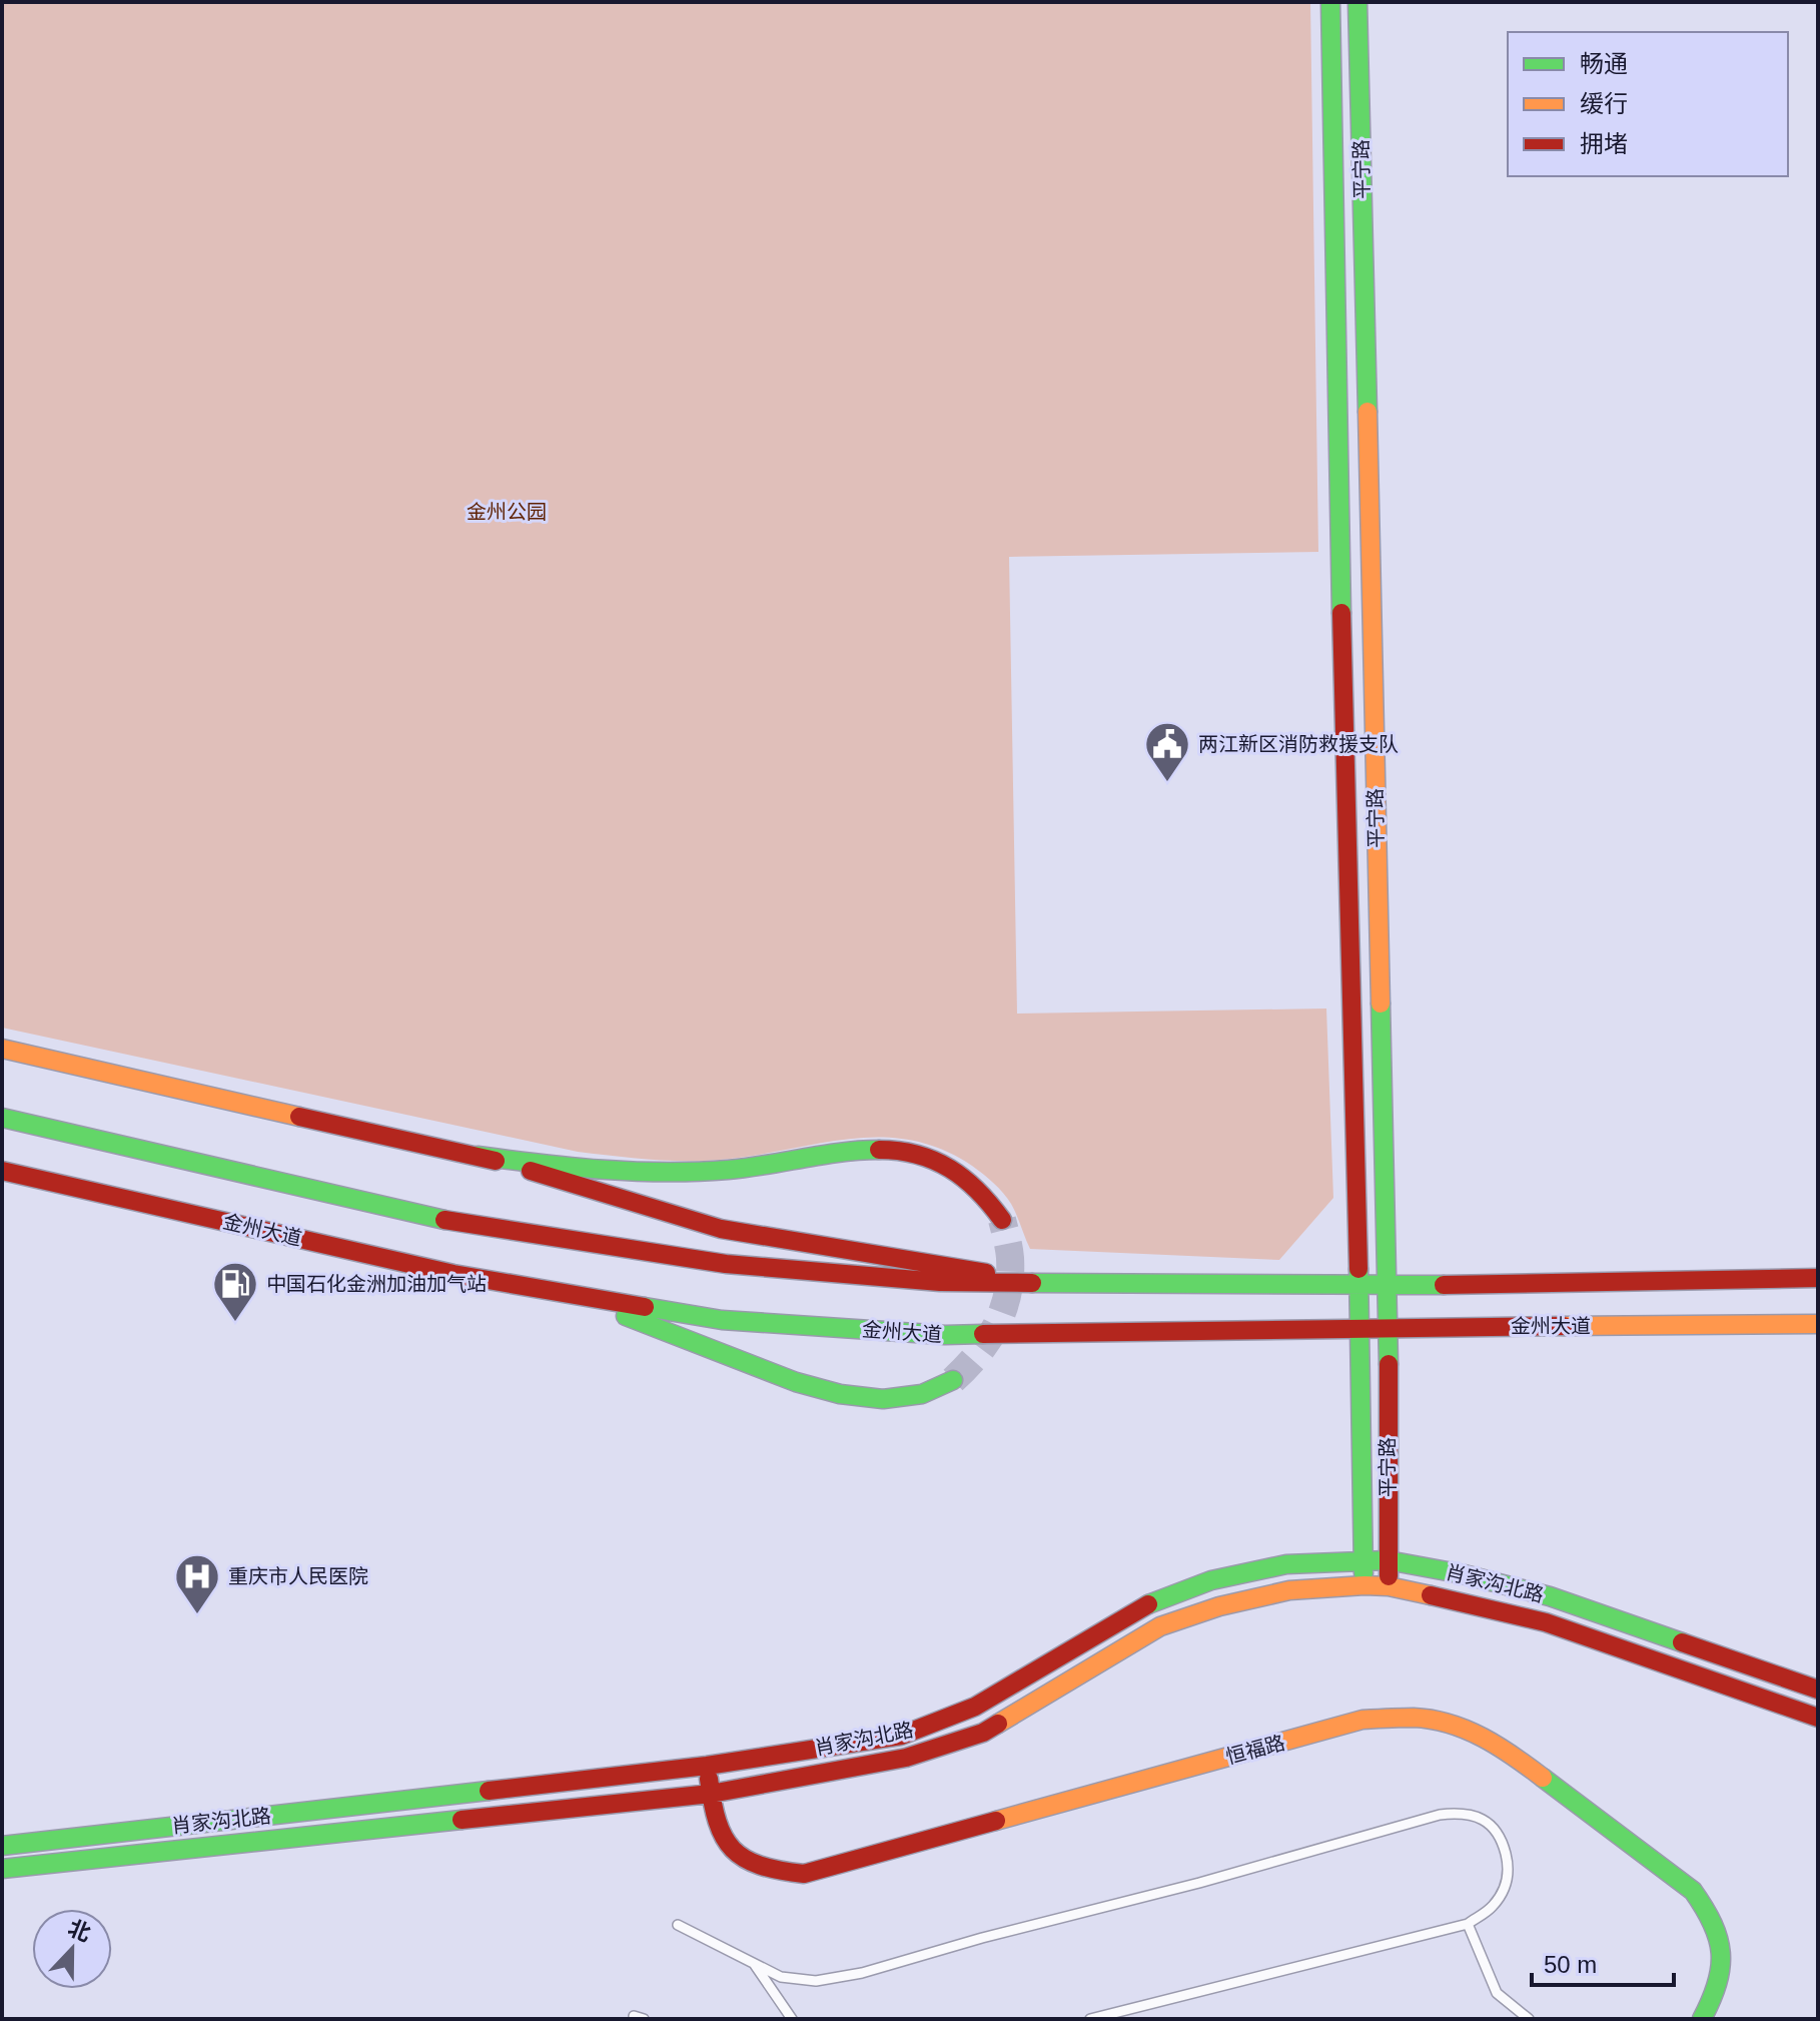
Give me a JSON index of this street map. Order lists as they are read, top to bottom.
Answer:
{
  "streets": {
    "main road": [
      "平宁路",
      "金州大道",
      "肖家沟北路",
      "恒福路"
    ]
  },
  "crossings": [
    ["平宁路", "金州大道"],
    ["平宁路", "肖家沟北路"],
    ["肖家沟北路", "恒福路"]
  ],
  "parks": ["金州公园"],
  "places": {
    "public building": ["两江新区消防救援支队"],
    "fuel station": ["中国石化金洲加油加气站"],
    "hospital": ["重庆市人民医院"]
  },
  "legend": ["畅通", "缓行", "拥堵"],
  "scale_bar": "50 m",
  "north": "top"
}
